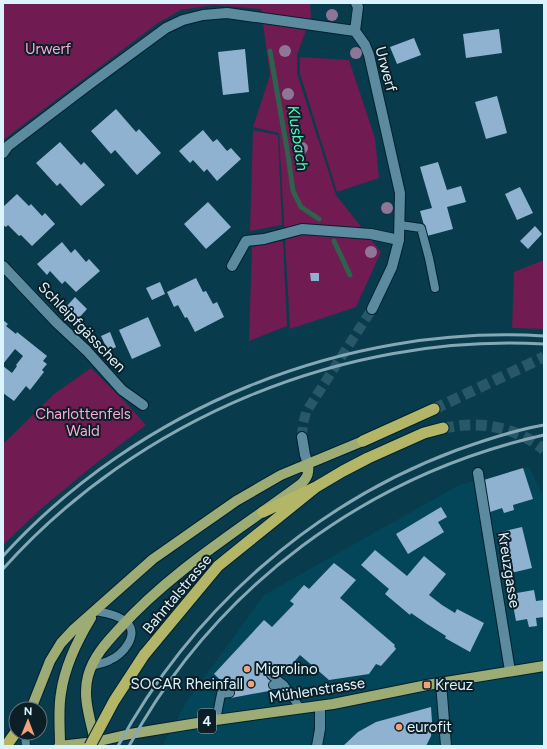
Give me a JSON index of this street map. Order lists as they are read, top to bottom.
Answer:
{
  "streets": {
    "highway": ["Bahntalstrasse"],
    "main road": ["Mühlenstrasse", "4"],
    "street": ["Urwerf", "Schleipfgässchen", "Kreuzgasse"]
  },
  "crossings": [
    ["Kreuzgasse", "Mühlenstrasse"],
    ["Bahntalstrasse", "Mühlenstrasse"],
    ["Bahntalstrasse", "4"],
    ["Mühlenstrasse", "4"]
  ],
  "water": ["Klusbach"],
  "parks": ["Urwerf", "Charlottenfels Wald"],
  "places": {
    "other": ["Migrolino", "SOCAR Rheinfall", "eurofit"],
    "transit": ["Kreuz"]
  },
  "north": "top"
}
